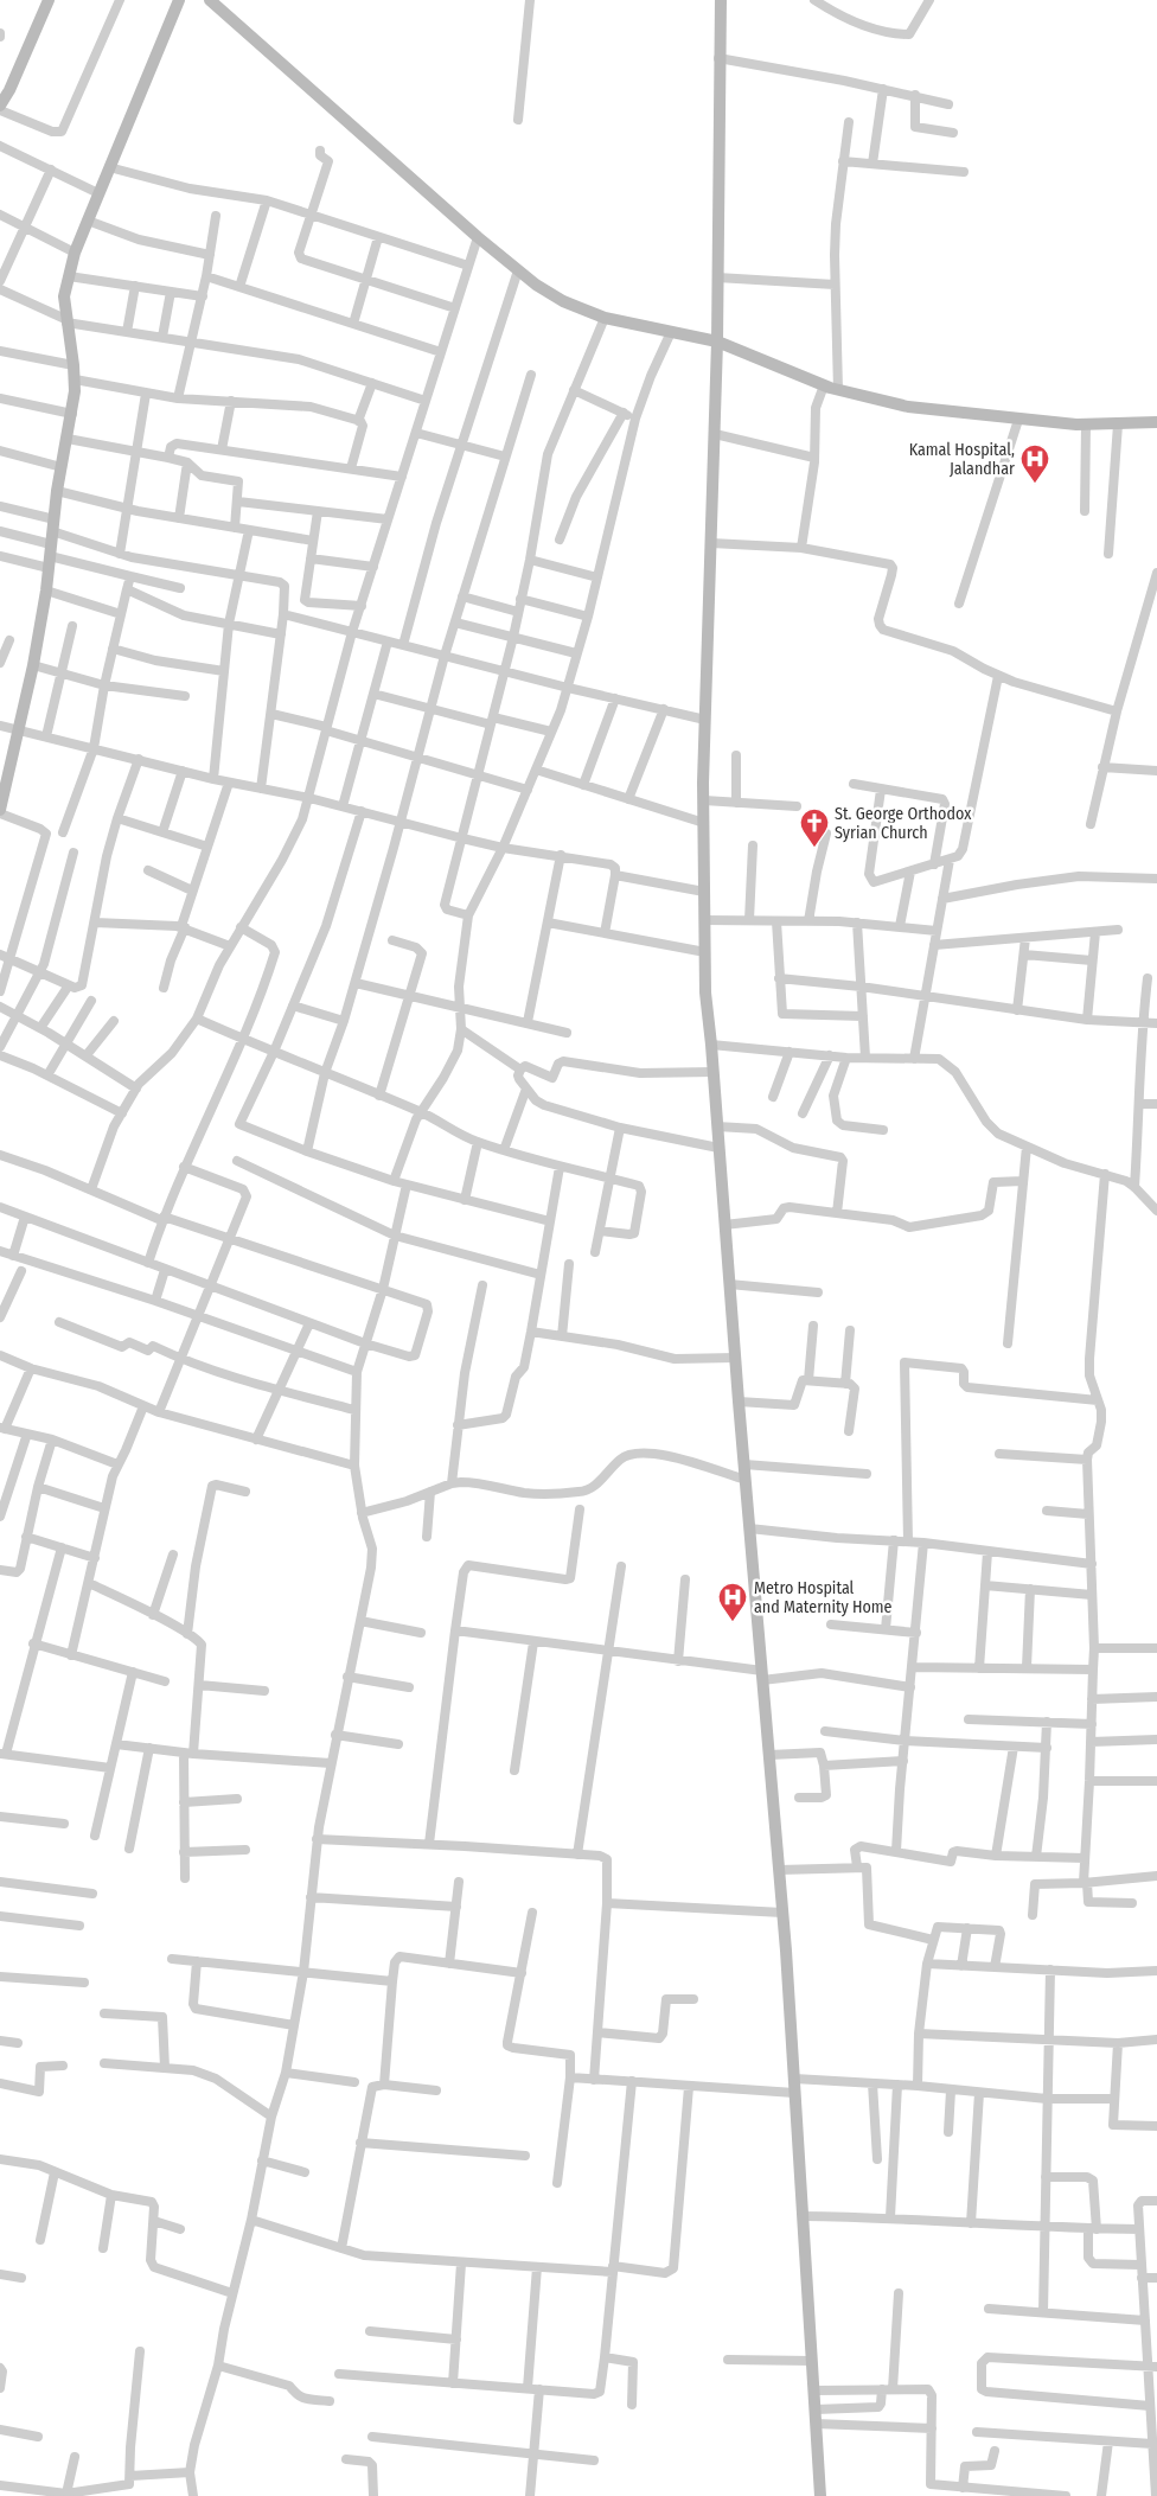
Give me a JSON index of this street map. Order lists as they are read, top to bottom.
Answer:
{
  "places": {
    "hospital": ["Kamal Hospital, Jalandhar", "Metro Hospital and Maternity Home"],
    "church": ["St. George Orthodox Syrian Church"]
  }
}
